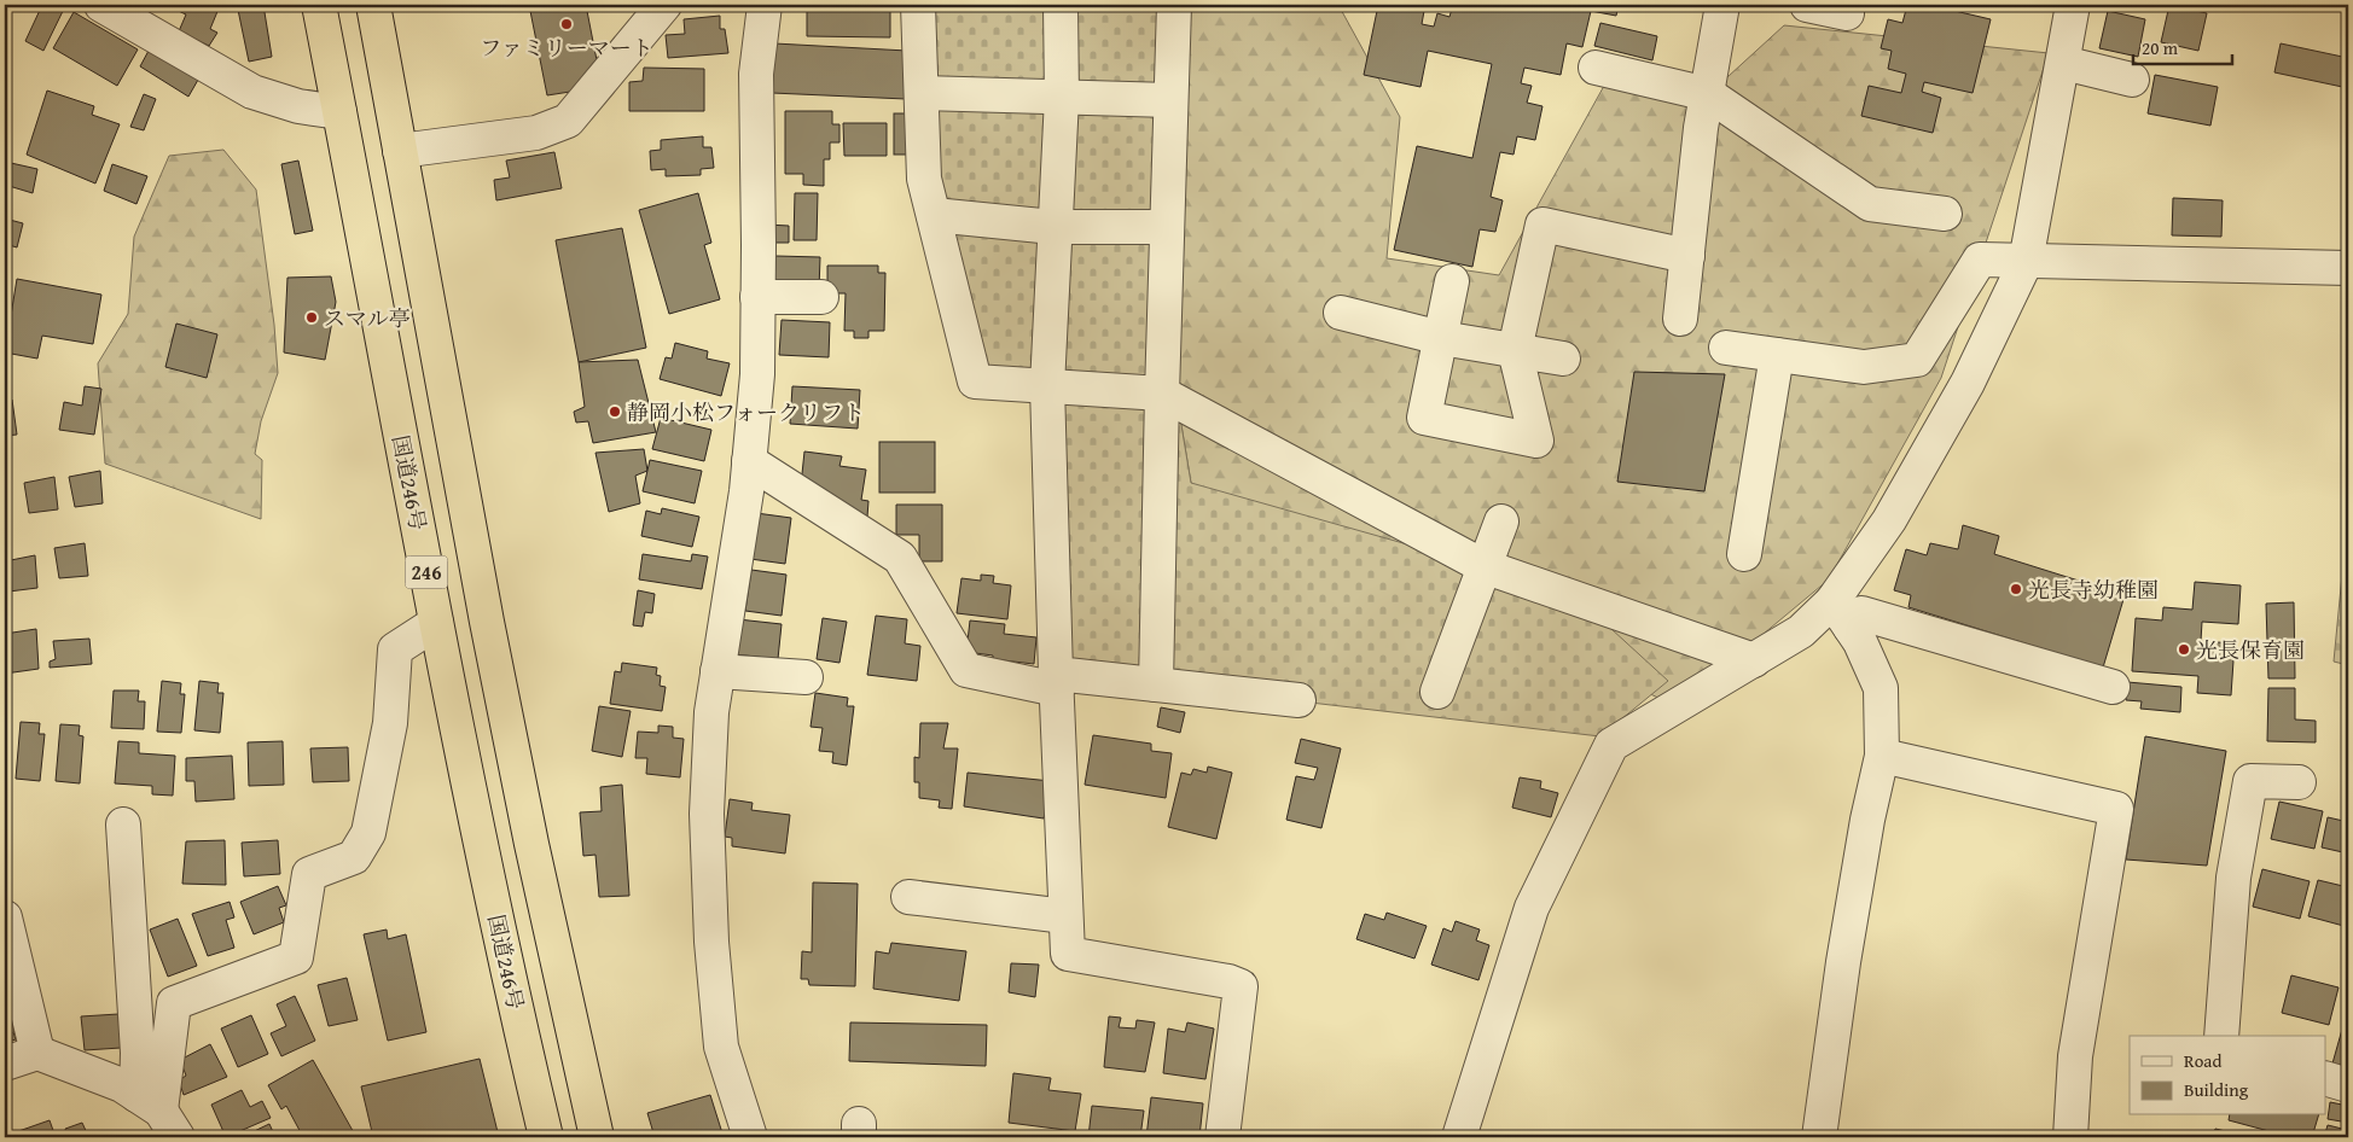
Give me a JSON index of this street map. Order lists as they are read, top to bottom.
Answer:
{
  "streets": {
    "highway": ["国道246号", "246"]
  },
  "places": [
    "ファミリーマート",
    "スマル亭",
    "静岡小松フォークリフト",
    "光長寺幼稚園",
    "光長保育園"
  ],
  "legend": ["Road", "Building"],
  "scale_bar": "20 m"
}
